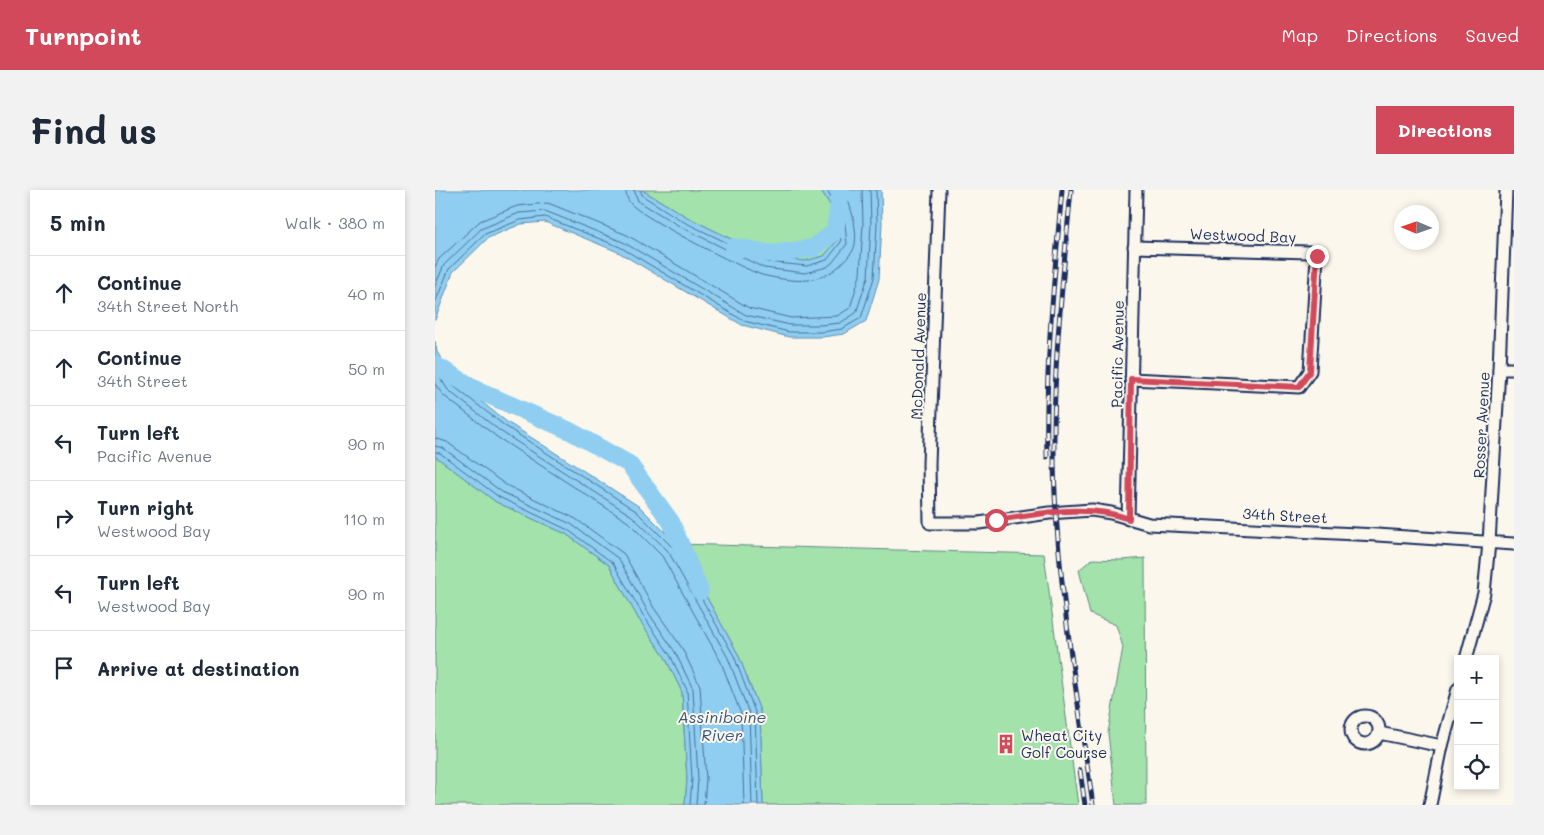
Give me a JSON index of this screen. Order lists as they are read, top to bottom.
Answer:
{
  "streets": {
    "street": [
      "Westwood Bay",
      "Pacific Avenue",
      "McDonald Avenue",
      "Rosser Avenue",
      "34th Street"
    ]
  },
  "crossings": [
    ["Westwood Bay", "Pacific Avenue"],
    ["Pacific Avenue", "34th Street"],
    ["McDonald Avenue", "34th Street"],
    ["Rosser Avenue", "34th Street"]
  ],
  "water": ["Assiniboine River"],
  "places": {
    "building": ["Wheat City Golf Course"]
  },
  "north": "left",
  "page": {
    "header": "Turnpoint",
    "nav": ["Map", "Directions", "Saved"],
    "buttons": "Directions",
    "title": "Find us",
    "heading": ["5 min", "Walk · 380 m"],
    "list": [
      ["Continue", "34th Street North", "40 m"],
      ["Continue", "34th Street", "50 m"],
      ["Turn left", "Pacific Avenue", "90 m"],
      ["Turn right", "Westwood Bay", "110 m"],
      ["Turn left", "Westwood Bay", "90 m"],
      "Arrive at destination"
    ],
    "map_buttons": ["+", "−"]
  }
}
